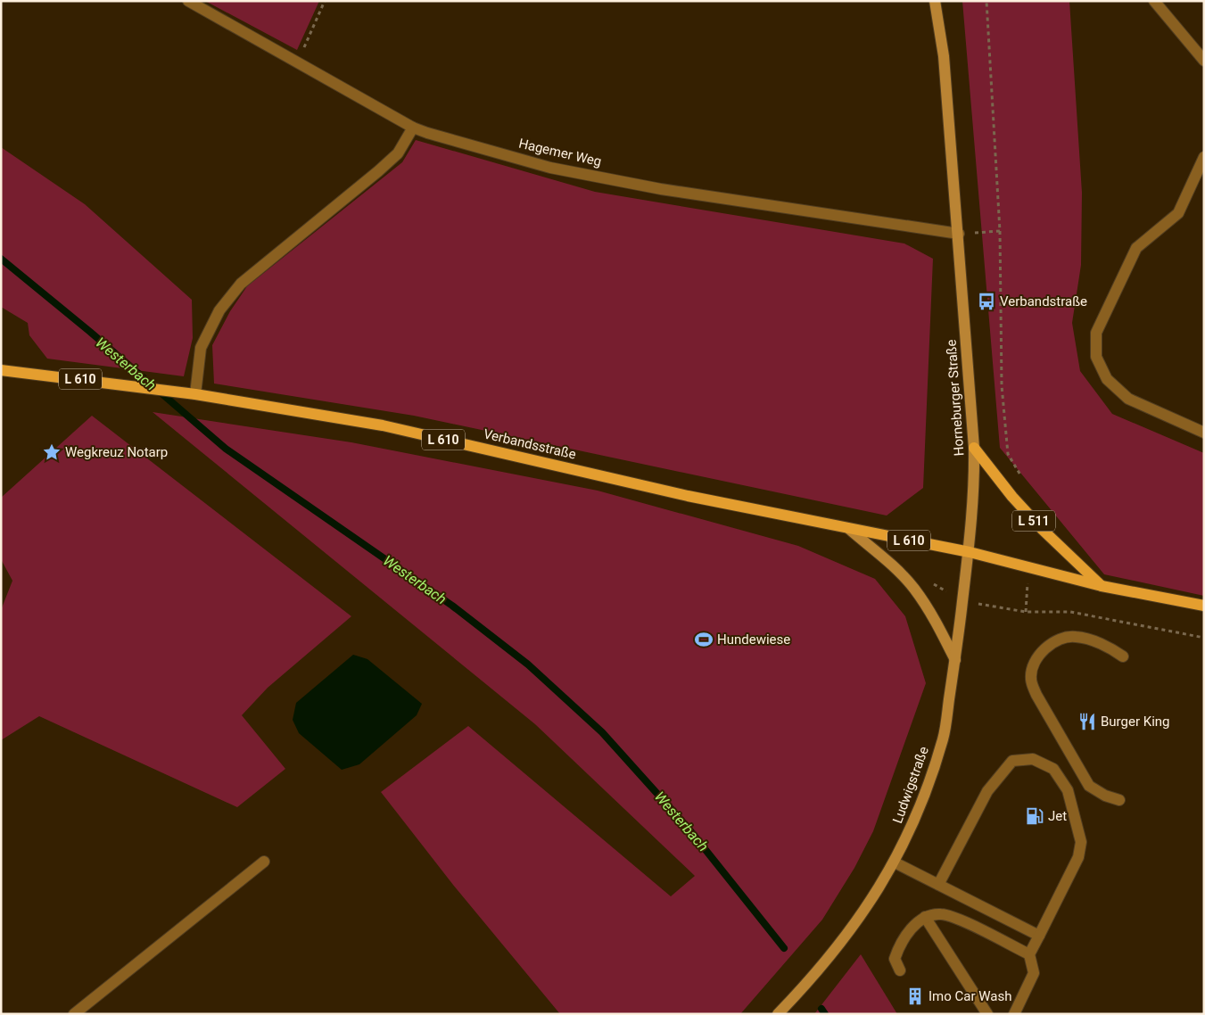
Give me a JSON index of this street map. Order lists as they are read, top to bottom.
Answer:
{
  "streets": {
    "main road": [
      "L 610",
      "Horneburger Straße",
      "Verbandsstraße",
      "L 511",
      "Ludwigstraße"
    ],
    "street": ["Hagemer Weg"]
  },
  "crossings": [
    ["Hagemer Weg", "Horneburger Straße"],
    ["Horneburger Straße", "Verbandsstraße"],
    ["Horneburger Straße", "L 511"],
    ["Horneburger Straße", "Ludwigstraße"],
    ["Verbandsstraße", "Ludwigstraße"]
  ],
  "water": ["Westerbach"],
  "places": {
    "bus stop": ["Verbandstraße"],
    "place": ["Wegkreuz Notarp"],
    "sports": ["Hundewiese"],
    "restaurant": ["Burger King"],
    "fuel station": ["Jet"],
    "building": ["Imo Car Wash"]
  }
}
